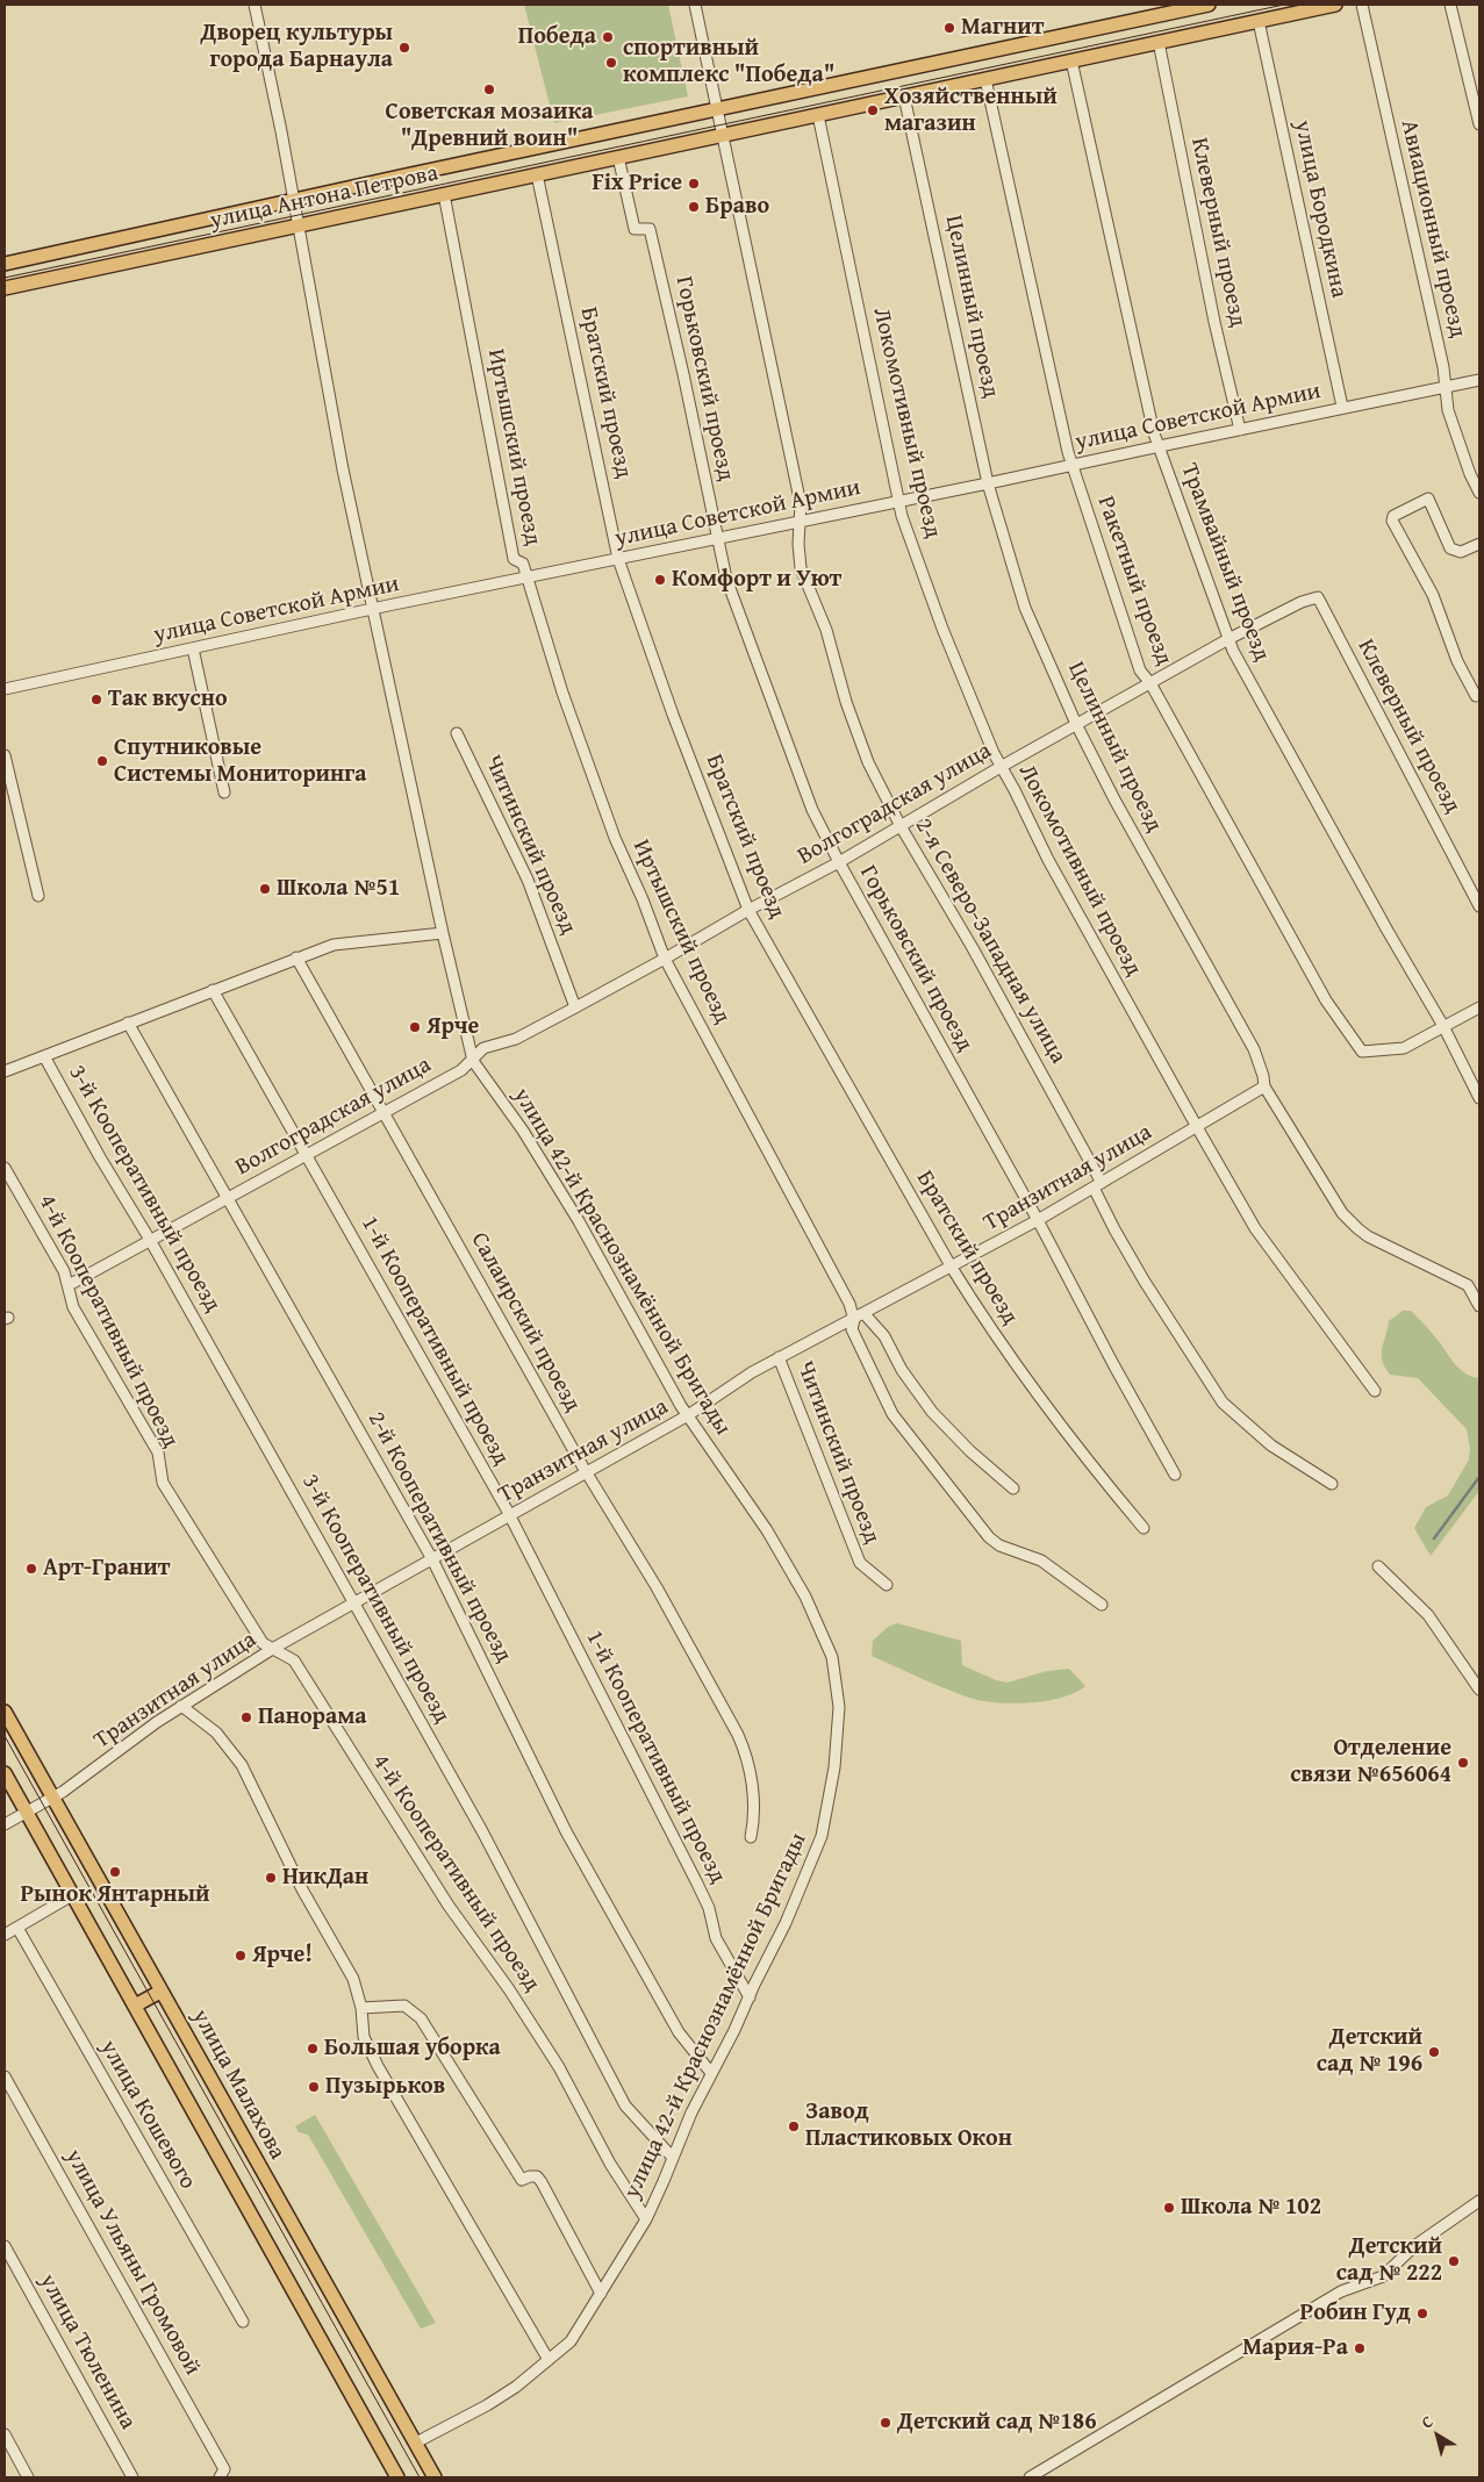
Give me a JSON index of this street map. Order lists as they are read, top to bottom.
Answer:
{
  "streets": {
    "main road": ["улица Антона Петрова", "улица Малахова"],
    "street": [
      "улица Бородкина",
      "Авиационный проезд",
      "Клеверный проезд",
      "Целинный проезд",
      "Горьковский проезд",
      "Братский проезд",
      "улица Советской Армии",
      "Локомотивный проезд",
      "Иртышский проезд",
      "Трамвайный проезд",
      "Ракетный проезд",
      "Волгоградская улица",
      "Читинский проезд",
      "2-я Северо-Западная улица",
      "Транзитная улица",
      "3-й Кооперативный проезд",
      "улица 42-й Краснознамённой Бригады",
      "4-й Кооперативный проезд",
      "Салаирский проезд",
      "1-й Кооперативный проезд",
      "2-й Кооперативный проезд",
      "улица Кошевого",
      "улица Ульяны Громовой",
      "улица Тюленина"
    ]
  },
  "crossings": [
    ["улица Антона Петрова", "улица Бородкина"],
    ["улица Антона Петрова", "Клеверный проезд"],
    ["улица Антона Петрова", "Целинный проезд"],
    ["улица Антона Петрова", "Горьковский проезд"],
    ["улица Антона Петрова", "Братский проезд"],
    ["улица Антона Петрова", "Локомотивный проезд"],
    ["улица Антона Петрова", "Иртышский проезд"],
    ["улица Антона Петрова", "Трамвайный проезд"],
    ["улица Антона Петрова", "Ракетный проезд"],
    ["улица Антона Петрова", "2-я Северо-Западная улица"],
    ["улица Антона Петрова", "улица 42-й Краснознамённой Бригады"],
    ["улица Бородкина", "улица Советской Армии"],
    ["Авиационный проезд", "улица Советской Армии"],
    ["Клеверный проезд", "улица Советской Армии"],
    ["Клеверный проезд", "Волгоградская улица"],
    ["Целинный проезд", "улица Советской Армии"],
    ["Целинный проезд", "Волгоградская улица"],
    ["Целинный проезд", "Транзитная улица"],
    ["Горьковский проезд", "улица Советской Армии"],
    ["Горьковский проезд", "Волгоградская улица"],
    ["Горьковский проезд", "Транзитная улица"],
    ["Братский проезд", "улица Советской Армии"],
    ["Братский проезд", "Волгоградская улица"],
    ["Братский проезд", "Транзитная улица"],
    ["улица Советской Армии", "Локомотивный проезд"],
    ["улица Советской Армии", "Иртышский проезд"],
    ["улица Советской Армии", "Трамвайный проезд"],
    ["улица Советской Армии", "Ракетный проезд"],
    ["улица Советской Армии", "2-я Северо-Западная улица"],
    ["улица Советской Армии", "улица 42-й Краснознамённой Бригады"],
    ["Локомотивный проезд", "Волгоградская улица"],
    ["Локомотивный проезд", "Транзитная улица"],
    ["Иртышский проезд", "Волгоградская улица"],
    ["Иртышский проезд", "Транзитная улица"],
    ["Трамвайный проезд", "Ракетный проезд"],
    ["Трамвайный проезд", "Волгоградская улица"],
    ["Ракетный проезд", "Волгоградская улица"],
    ["Волгоградская улица", "Читинский проезд"],
    ["Волгоградская улица", "2-я Северо-Западная улица"],
    ["Волгоградская улица", "3-й Кооперативный проезд"],
    ["Волгоградская улица", "улица 42-й Краснознамённой Бригады"],
    ["Волгоградская улица", "4-й Кооперативный проезд"],
    ["Волгоградская улица", "Салаирский проезд"],
    ["Волгоградская улица", "1-й Кооперативный проезд"],
    ["Волгоградская улица", "2-й Кооперативный проезд"],
    ["Читинский проезд", "Транзитная улица"],
    ["2-я Северо-Западная улица", "Транзитная улица"],
    ["Транзитная улица", "3-й Кооперативный проезд"],
    ["Транзитная улица", "улица 42-й Краснознамённой Бригады"],
    ["Транзитная улица", "4-й Кооперативный проезд"],
    ["Транзитная улица", "Салаирский проезд"],
    ["Транзитная улица", "1-й Кооперативный проезд"],
    ["Транзитная улица", "2-й Кооперативный проезд"],
    ["Транзитная улица", "улица Малахова"],
    ["3-й Кооперативный проезд", "улица 42-й Краснознамённой Бригады"],
    ["улица 42-й Краснознамённой Бригады", "4-й Кооперативный проезд"],
    ["улица 42-й Краснознамённой Бригады", "1-й Кооперативный проезд"],
    ["улица 42-й Краснознамённой Бригады", "2-й Кооперативный проезд"],
    ["улица 42-й Краснознамённой Бригады", "улица Малахова"]
  ],
  "places": [
    "Магнит",
    "Победа",
    "Дворец культуры города Барнаула",
    "спортивный комплекс \"Победа\"",
    "Советская мозаика \"Древний воин\"",
    "Хозяйственный магазин",
    "Fix Price",
    "Браво",
    "Комфорт и Уют",
    "Так вкусно",
    "Спутниковые Системы Мониторинга",
    "Школа №51",
    "Ярче",
    "Арт-Гранит",
    "Панорама",
    "Отделение связи №656064",
    "Рынок Янтарный",
    "НикДан",
    "Ярче!",
    "Большая уборка",
    "Детский сад № 196",
    "Пузырьков",
    "Завод Пластиковых Окон",
    "Школа № 102",
    "Детский сад № 222",
    "Робин Гуд",
    "Мария-Ра",
    "Детский сад №186"
  ],
  "north": "top left"
}
